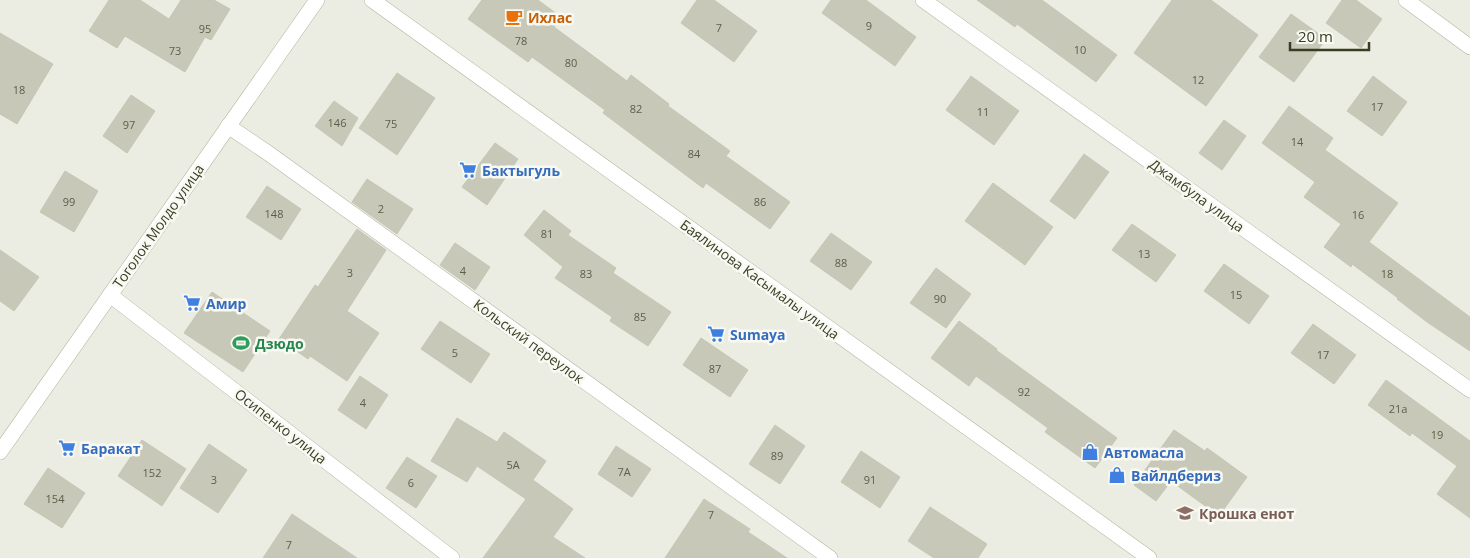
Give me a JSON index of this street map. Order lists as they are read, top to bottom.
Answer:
{
  "streets": {
    "street": [
      "Джамбула улица",
      "Тоголок Молдо улица",
      "Баялинова Касымалы улица",
      "Кольский переулок",
      "Осипенко улица"
    ]
  },
  "crossings": [
    ["Тоголок Молдо улица", "Кольский переулок"],
    ["Тоголок Молдо улица", "Осипенко улица"]
  ],
  "places": {
    "cafe": ["Ихлас"],
    "supermarket": [
      "Бактыгуль",
      "Амир",
      "Sumaya",
      "Баракат"
    ],
    "sports": ["Дзюдо"],
    "shop": ["Автомасла", "Вайлдбериз"],
    "school or university": ["Крошка енот"]
  },
  "house_numbers": [
    "9",
    "7",
    "95",
    "78",
    "10",
    "73",
    "80",
    "12",
    "18",
    "17",
    "82",
    "11",
    "146",
    "75",
    "97",
    "14",
    "84",
    "99",
    "86",
    "2",
    "148",
    "16",
    "81",
    "13",
    "88",
    "4",
    "3",
    "83",
    "18",
    "15",
    "90",
    "85",
    "5",
    "17",
    "87",
    "92",
    "4",
    "21а",
    "19",
    "89",
    "5А",
    "7А",
    "152",
    "3",
    "91",
    "6",
    "154",
    "7",
    "7"
  ],
  "scale_bar": "20 m"
}
